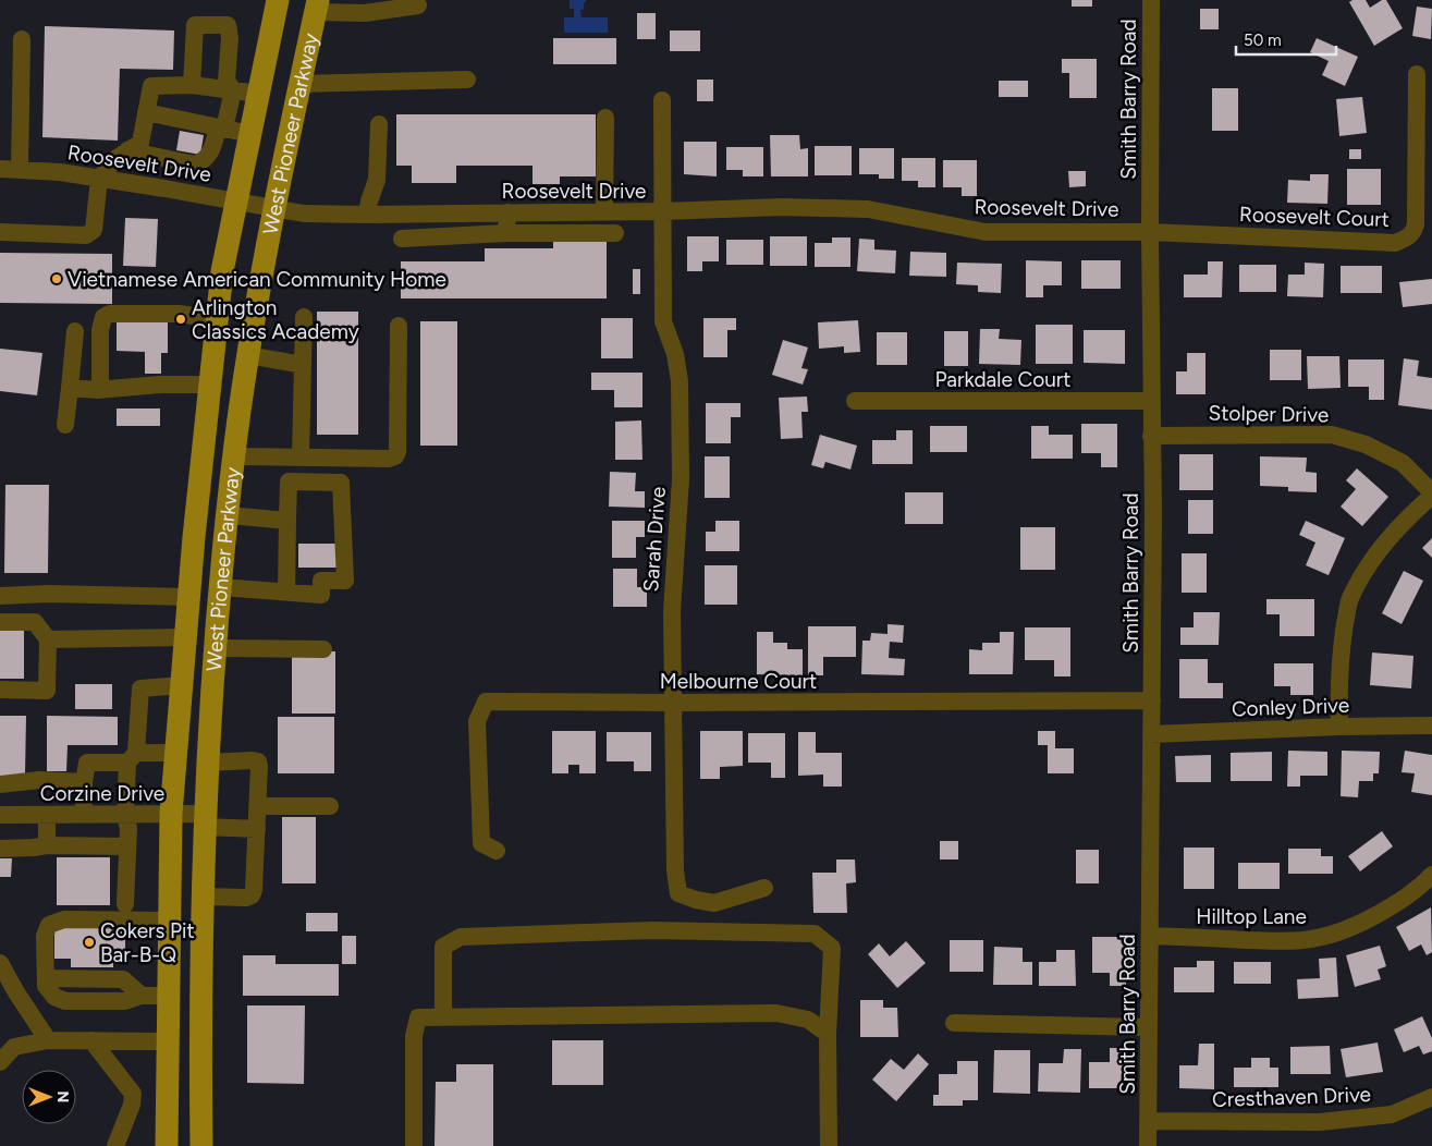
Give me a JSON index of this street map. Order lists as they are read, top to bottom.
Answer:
{
  "streets": {
    "main road": ["West Pioneer Parkway"],
    "street": [
      "Smith Barry Road",
      "Roosevelt Drive",
      "Roosevelt Court",
      "Parkdale Court",
      "Stolper Drive",
      "Sarah Drive",
      "Melbourne Court",
      "Conley Drive",
      "Corzine Drive",
      "Hilltop Lane",
      "Cresthaven Drive"
    ]
  },
  "crossings": [
    ["Smith Barry Road", "Roosevelt Drive"],
    ["Smith Barry Road", "Roosevelt Court"],
    ["Smith Barry Road", "Parkdale Court"],
    ["Smith Barry Road", "Stolper Drive"],
    ["Smith Barry Road", "Melbourne Court"],
    ["Smith Barry Road", "Conley Drive"],
    ["Smith Barry Road", "Hilltop Lane"],
    ["Smith Barry Road", "Cresthaven Drive"],
    ["West Pioneer Parkway", "Roosevelt Drive"],
    ["West Pioneer Parkway", "Corzine Drive"],
    ["Roosevelt Drive", "Roosevelt Court"],
    ["Roosevelt Drive", "Sarah Drive"],
    ["Sarah Drive", "Melbourne Court"]
  ],
  "places": ["Vietnamese American Community Home", "Arlington Classics Academy", "Cokers Pit Bar-B-Q"],
  "scale_bar": "50 m",
  "north": "right"
}
